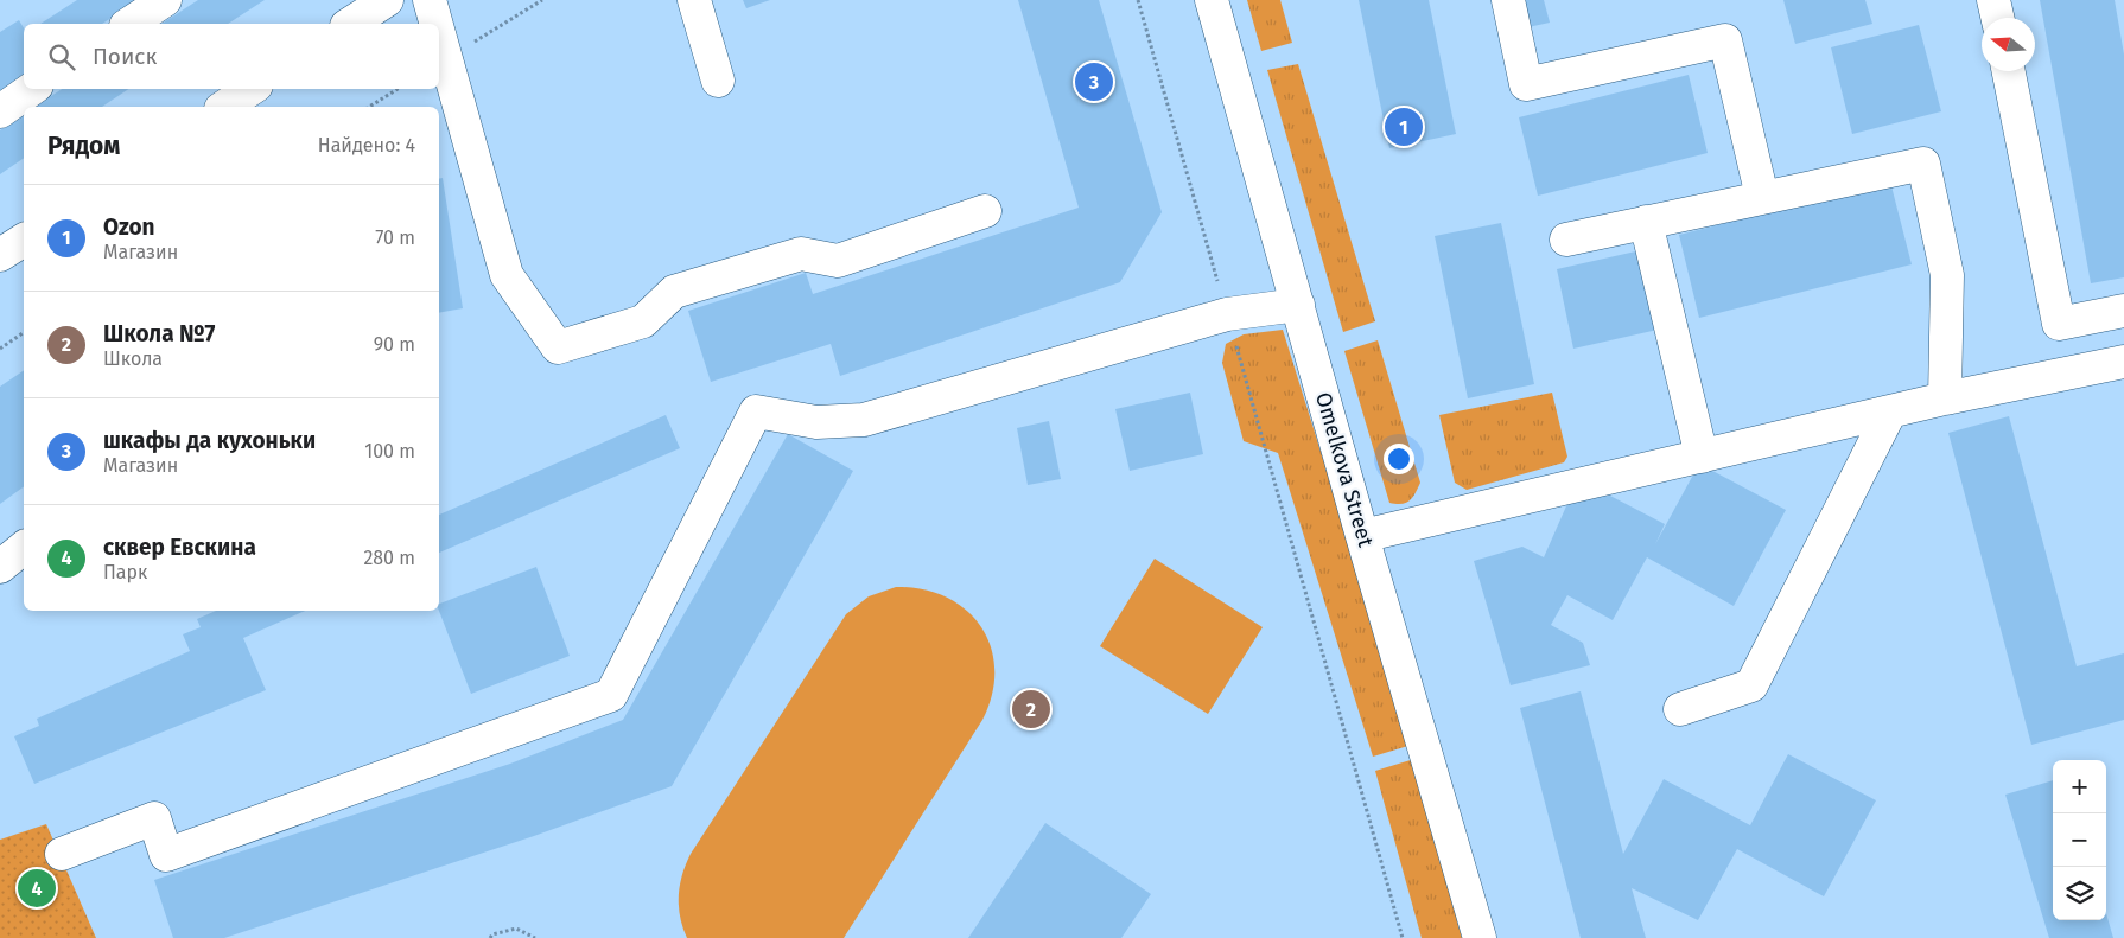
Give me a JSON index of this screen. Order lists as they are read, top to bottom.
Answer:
{
  "streets": {
    "street": ["Omelkova Street"]
  },
  "north": "left",
  "page": {
    "search": "Поиск",
    "pins": [
      "3",
      "1",
      "2",
      "4"
    ],
    "heading": ["Рядом", "Найдено: 4"],
    "list": [
      {
        "mark": "1",
        "name": "Ozon",
        "note": "Магазин",
        "value": "70 m"
      },
      {
        "mark": "2",
        "name": "Школа №7",
        "note": "Школа",
        "value": "90 m"
      },
      {
        "mark": "3",
        "name": "шкафы да кухоньки",
        "note": "Магазин",
        "value": "100 m"
      },
      {
        "mark": "4",
        "name": "сквер Евскина",
        "note": "Парк",
        "value": "280 m"
      }
    ],
    "map_buttons": ["+", "−"]
  }
}
